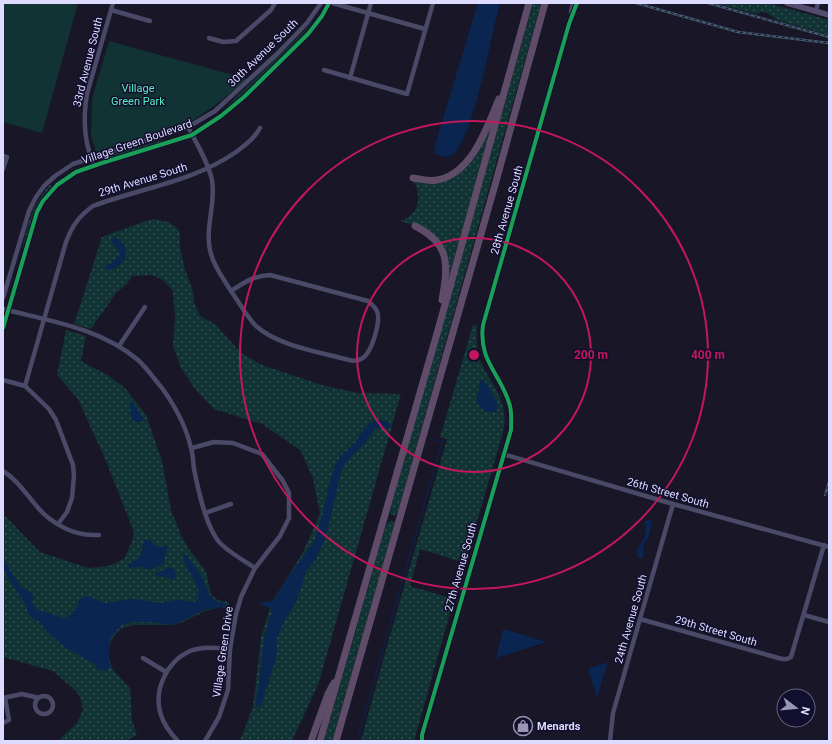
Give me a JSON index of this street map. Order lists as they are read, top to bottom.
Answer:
{
  "streets": {
    "street": [
      "30th Avenue South",
      "33rd Avenue South",
      "Village Green Boulevard",
      "29th Avenue South",
      "28th Avenue South",
      "26th Street South",
      "27th Avenue South",
      "24th Avenue South",
      "29th Street South",
      "Village Green Drive"
    ]
  },
  "crossings": [
    ["30th Avenue South", "Village Green Boulevard"],
    ["33rd Avenue South", "Village Green Boulevard"],
    ["28th Avenue South", "27th Avenue South"],
    ["26th Street South", "27th Avenue South"],
    ["26th Street South", "24th Avenue South"],
    ["24th Avenue South", "29th Street South"]
  ],
  "parks": ["Village Green Park"],
  "places": {
    "shop": ["Menards"]
  },
  "north": "right",
  "rings": ["200 m", "400 m"]
}
